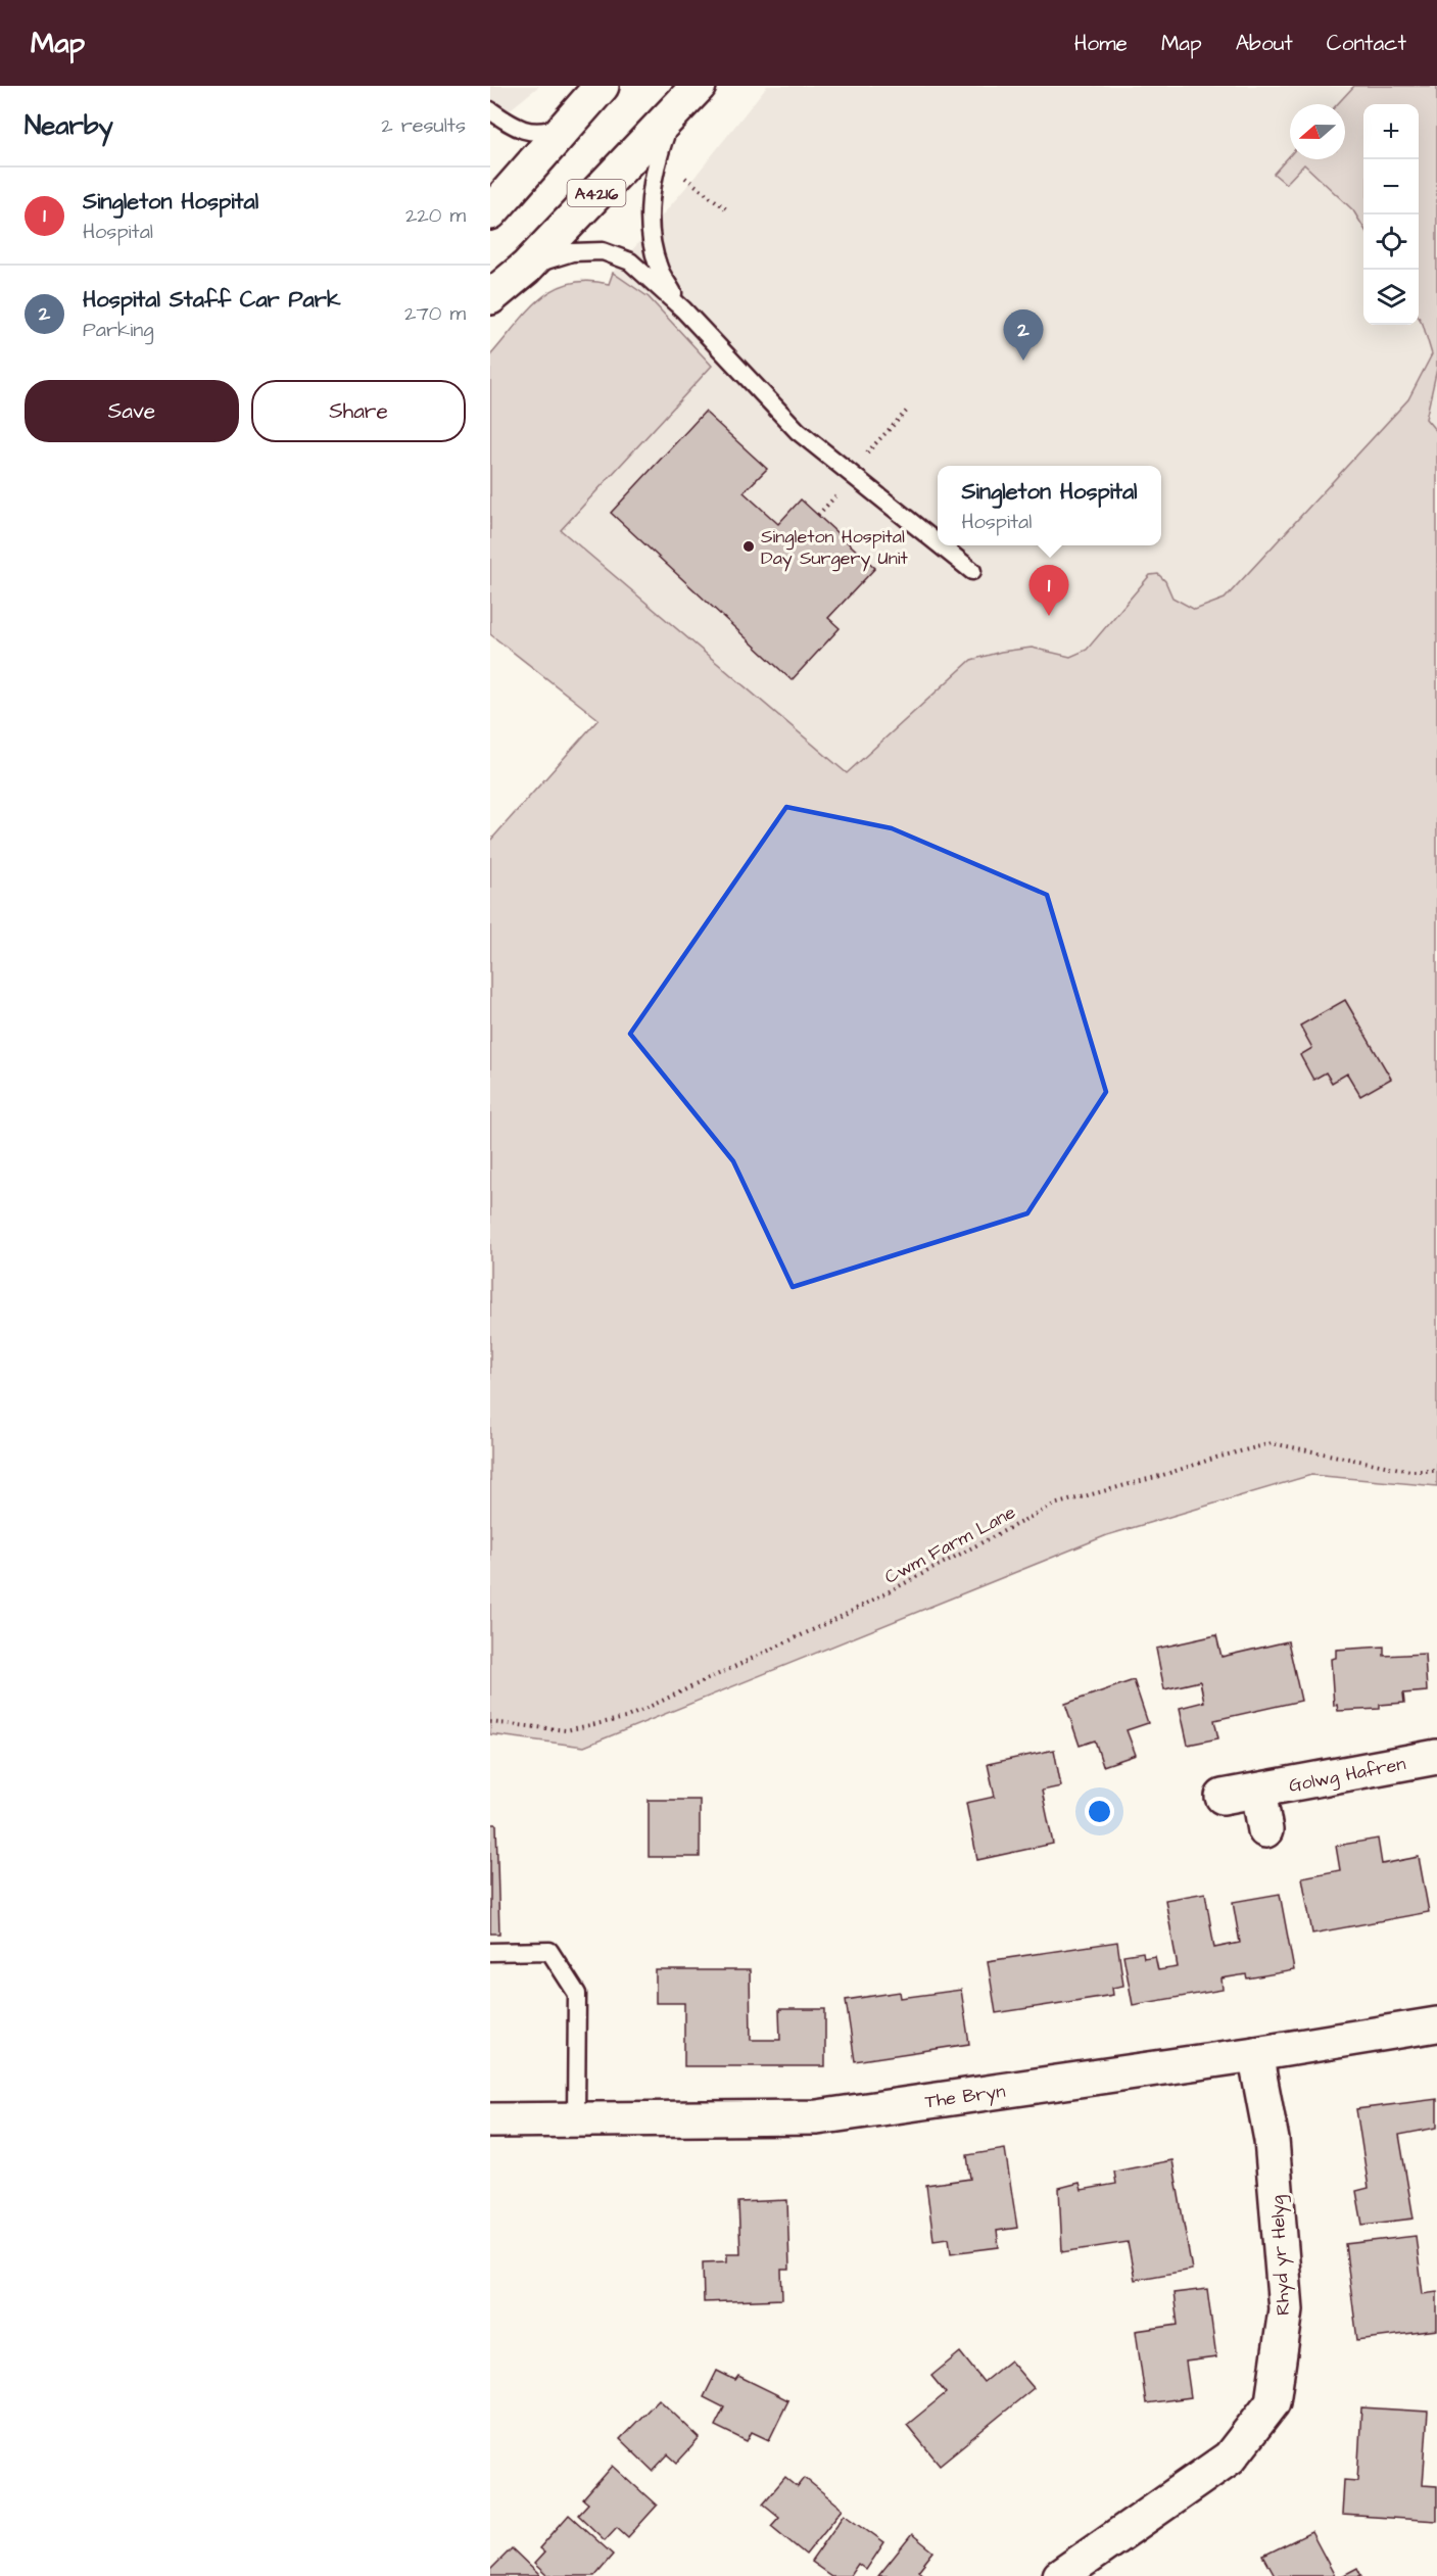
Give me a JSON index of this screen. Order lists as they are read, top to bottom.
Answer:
{
  "streets": {
    "street": [
      "A4216",
      "Golwg Hafren",
      "The Bryn",
      "Rhyd yr Helyg"
    ],
    "path": ["Cwm Farm Lane"]
  },
  "crossings": [
    ["The Bryn", "Rhyd yr Helyg"]
  ],
  "places": ["Singleton Hospital Day Surgery Unit"],
  "north": "left",
  "page": {
    "header": "Map",
    "nav": [
      "Home",
      "Map",
      "About",
      "Contact"
    ],
    "heading": ["Nearby", "2 results"],
    "map_buttons": ["+", "−"],
    "list": [
      {
        "mark": "1",
        "name": "Singleton Hospital",
        "note": "Hospital",
        "value": "220 m"
      },
      {
        "mark": "2",
        "name": "Hospital Staff Car Park",
        "note": "Parking",
        "value": "270 m"
      }
    ],
    "pins": ["2", "1"],
    "buttons": ["Save", "Share"],
    "popup": ["Singleton Hospital", "Hospital"]
  }
}
